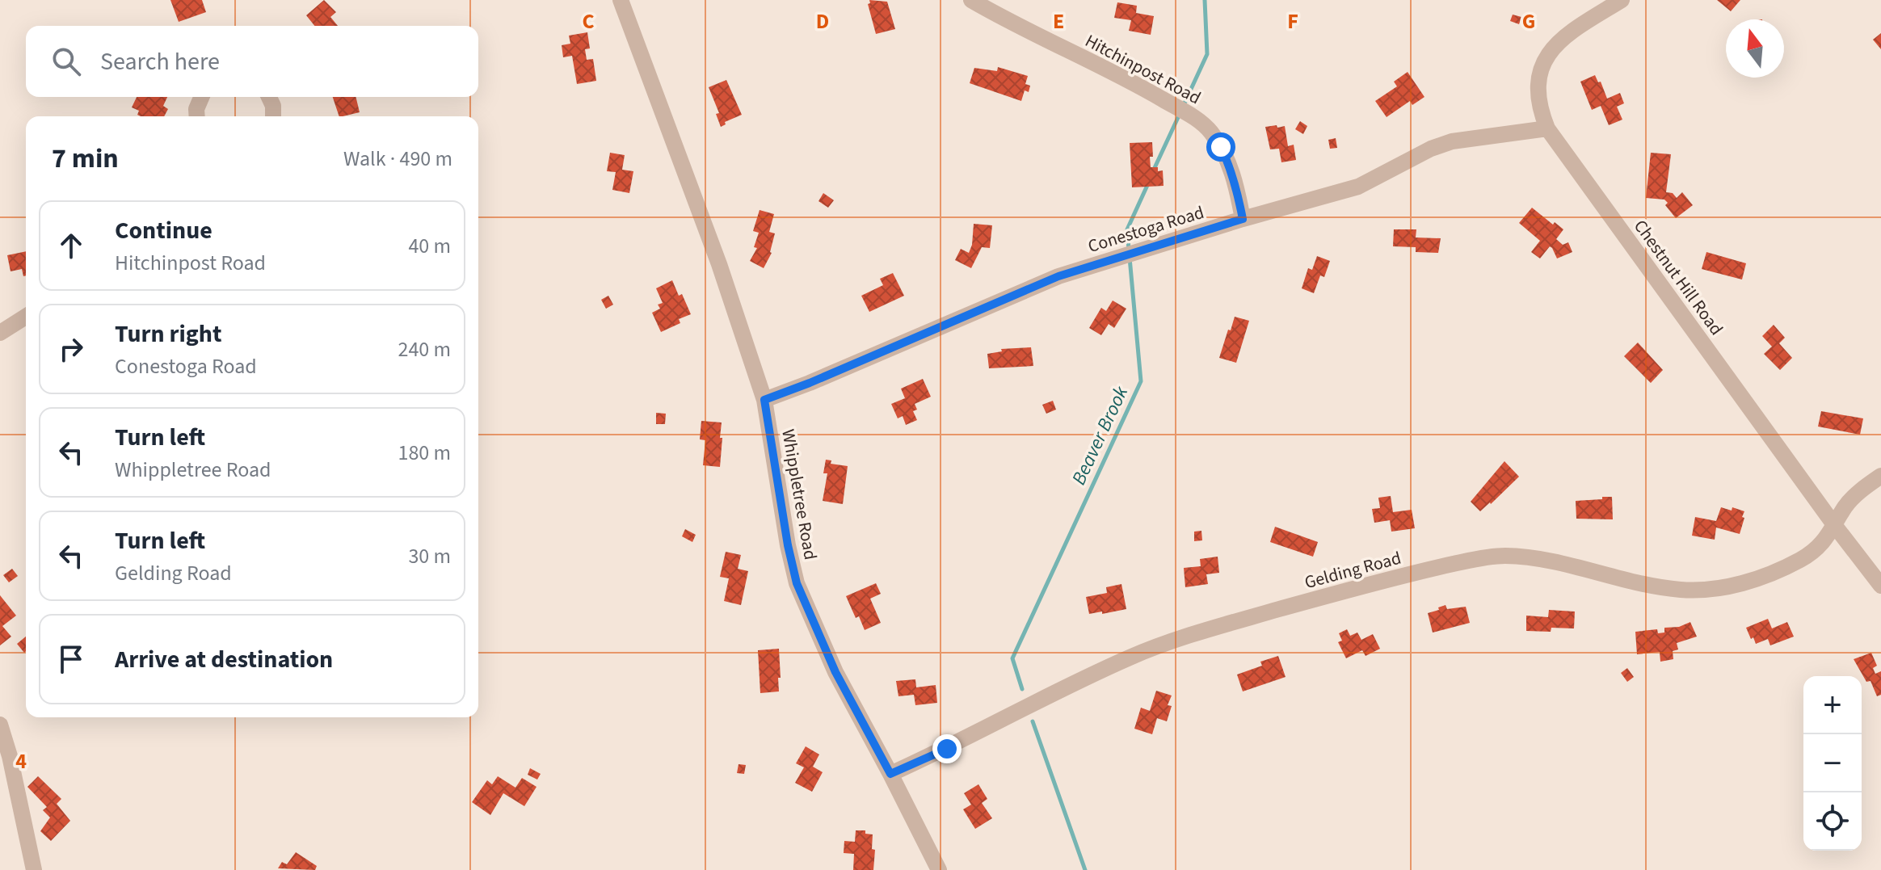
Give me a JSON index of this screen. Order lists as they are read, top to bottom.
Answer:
{
  "streets": {
    "street": [
      "Hitchinpost Road",
      "Conestoga Road",
      "Chestnut Hill Road",
      "Whippletree Road",
      "Gelding Road"
    ]
  },
  "crossings": [
    ["Hitchinpost Road", "Conestoga Road"],
    ["Conestoga Road", "Chestnut Hill Road"],
    ["Conestoga Road", "Whippletree Road"],
    ["Chestnut Hill Road", "Gelding Road"],
    ["Whippletree Road", "Gelding Road"]
  ],
  "water": ["Beaver Brook"],
  "north": "top",
  "page": {
    "search": "Search here",
    "heading": ["7 min", "Walk · 490 m"],
    "list": [
      ["Continue", "Hitchinpost Road", "40 m"],
      ["Turn right", "Conestoga Road", "240 m"],
      ["Turn left", "Whippletree Road", "180 m"],
      ["Turn left", "Gelding Road", "30 m"],
      "Arrive at destination"
    ],
    "map_buttons": ["+", "−"]
  },
  "grid": {
    "columns": [
      "C",
      "D",
      "E",
      "F",
      "G"
    ],
    "rows": ["4"]
  }
}
